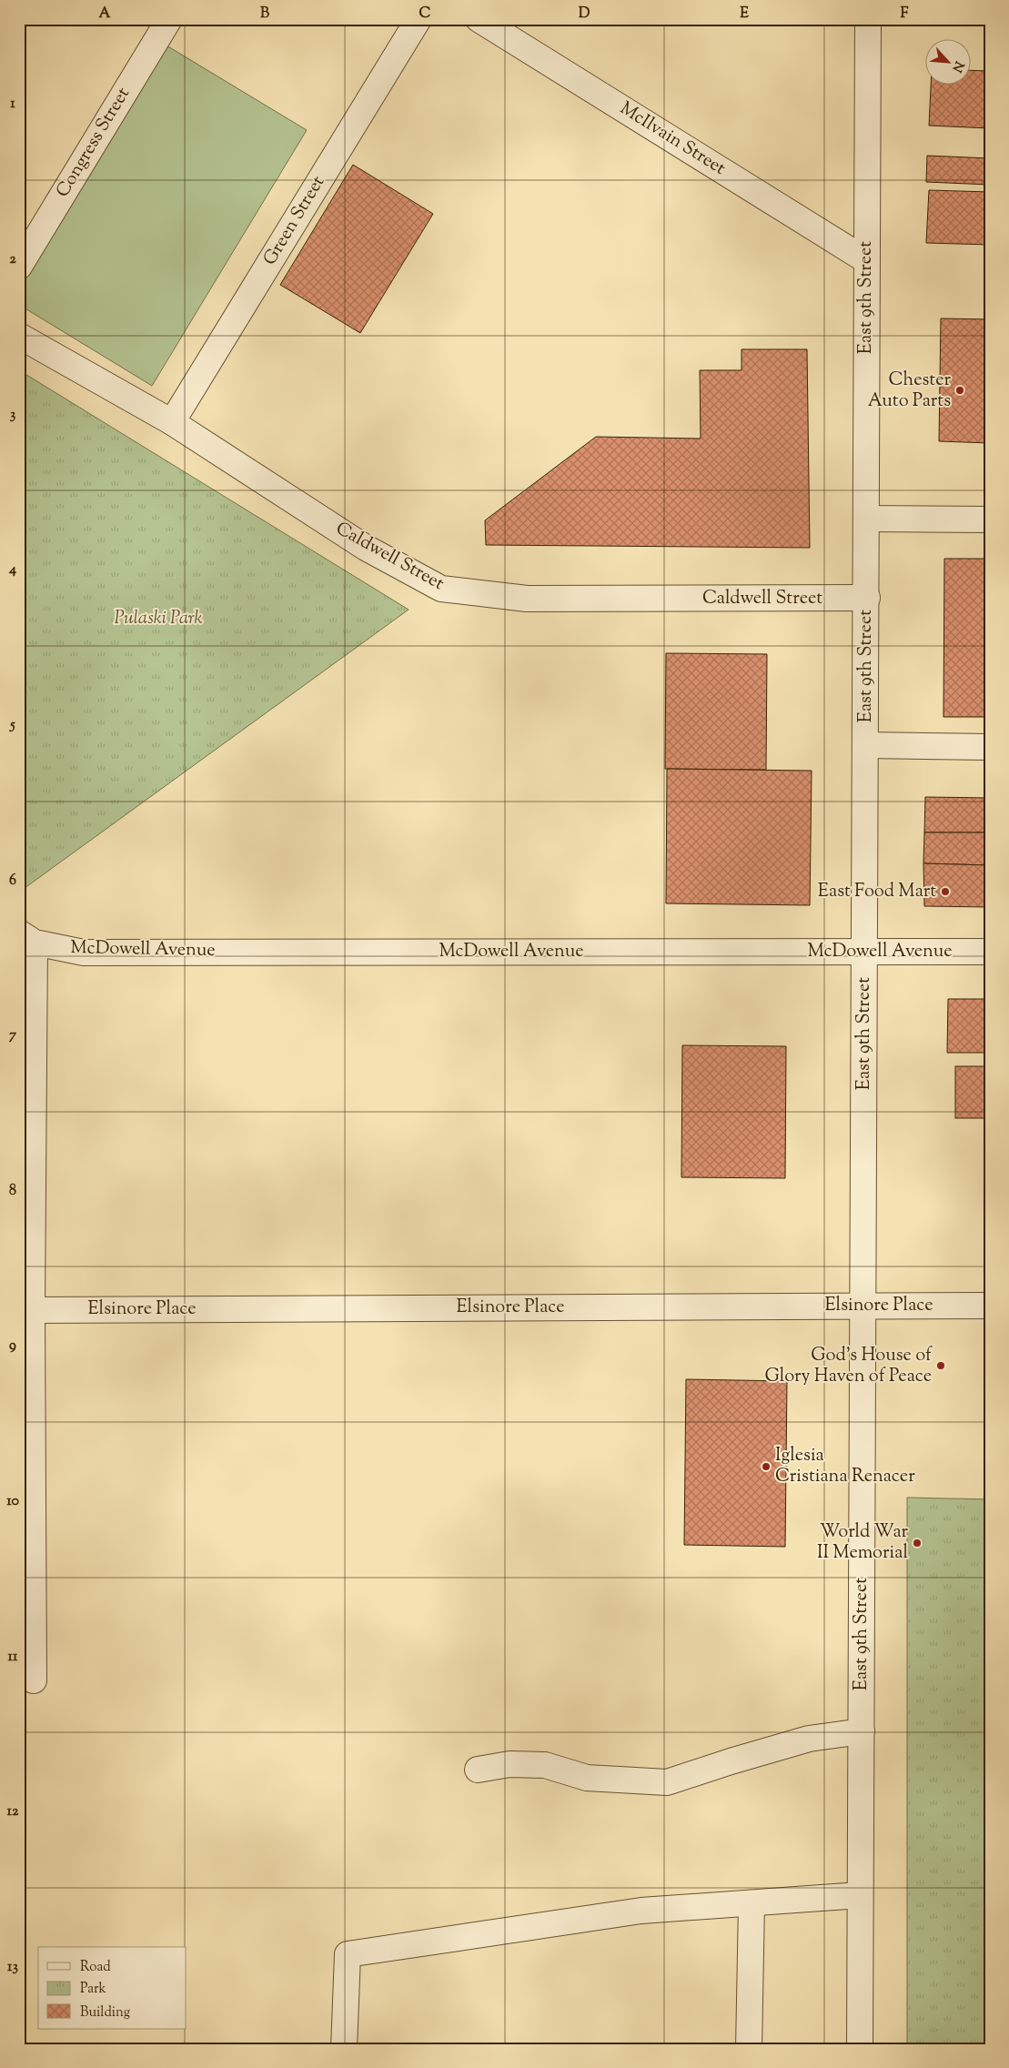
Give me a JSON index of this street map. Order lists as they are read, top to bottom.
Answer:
{
  "streets": {
    "street": [
      "McIlvain Street",
      "Congress Street",
      "Green Street",
      "East 9th Street",
      "Caldwell Street",
      "McDowell Avenue",
      "Elsinore Place"
    ]
  },
  "crossings": [
    ["McIlvain Street", "East 9th Street"],
    ["Green Street", "Caldwell Street"],
    ["East 9th Street", "Caldwell Street"],
    ["East 9th Street", "McDowell Avenue"],
    ["East 9th Street", "Elsinore Place"]
  ],
  "parks": ["Pulaski Park"],
  "places": [
    "Chester Auto Parts",
    "East Food Mart",
    "God's House of Glory Haven of Peace",
    "Iglesia Cristiana Renacer",
    "World War II Memorial"
  ],
  "legend": ["Road", "Park", "Building"],
  "north": "bottom right",
  "grid": {
    "columns": [
      "A",
      "B",
      "C",
      "D",
      "E",
      "F"
    ],
    "rows": [
      "1",
      "2",
      "3",
      "4",
      "5",
      "6",
      "7",
      "8",
      "9",
      "10",
      "11",
      "12",
      "13"
    ]
  }
}
